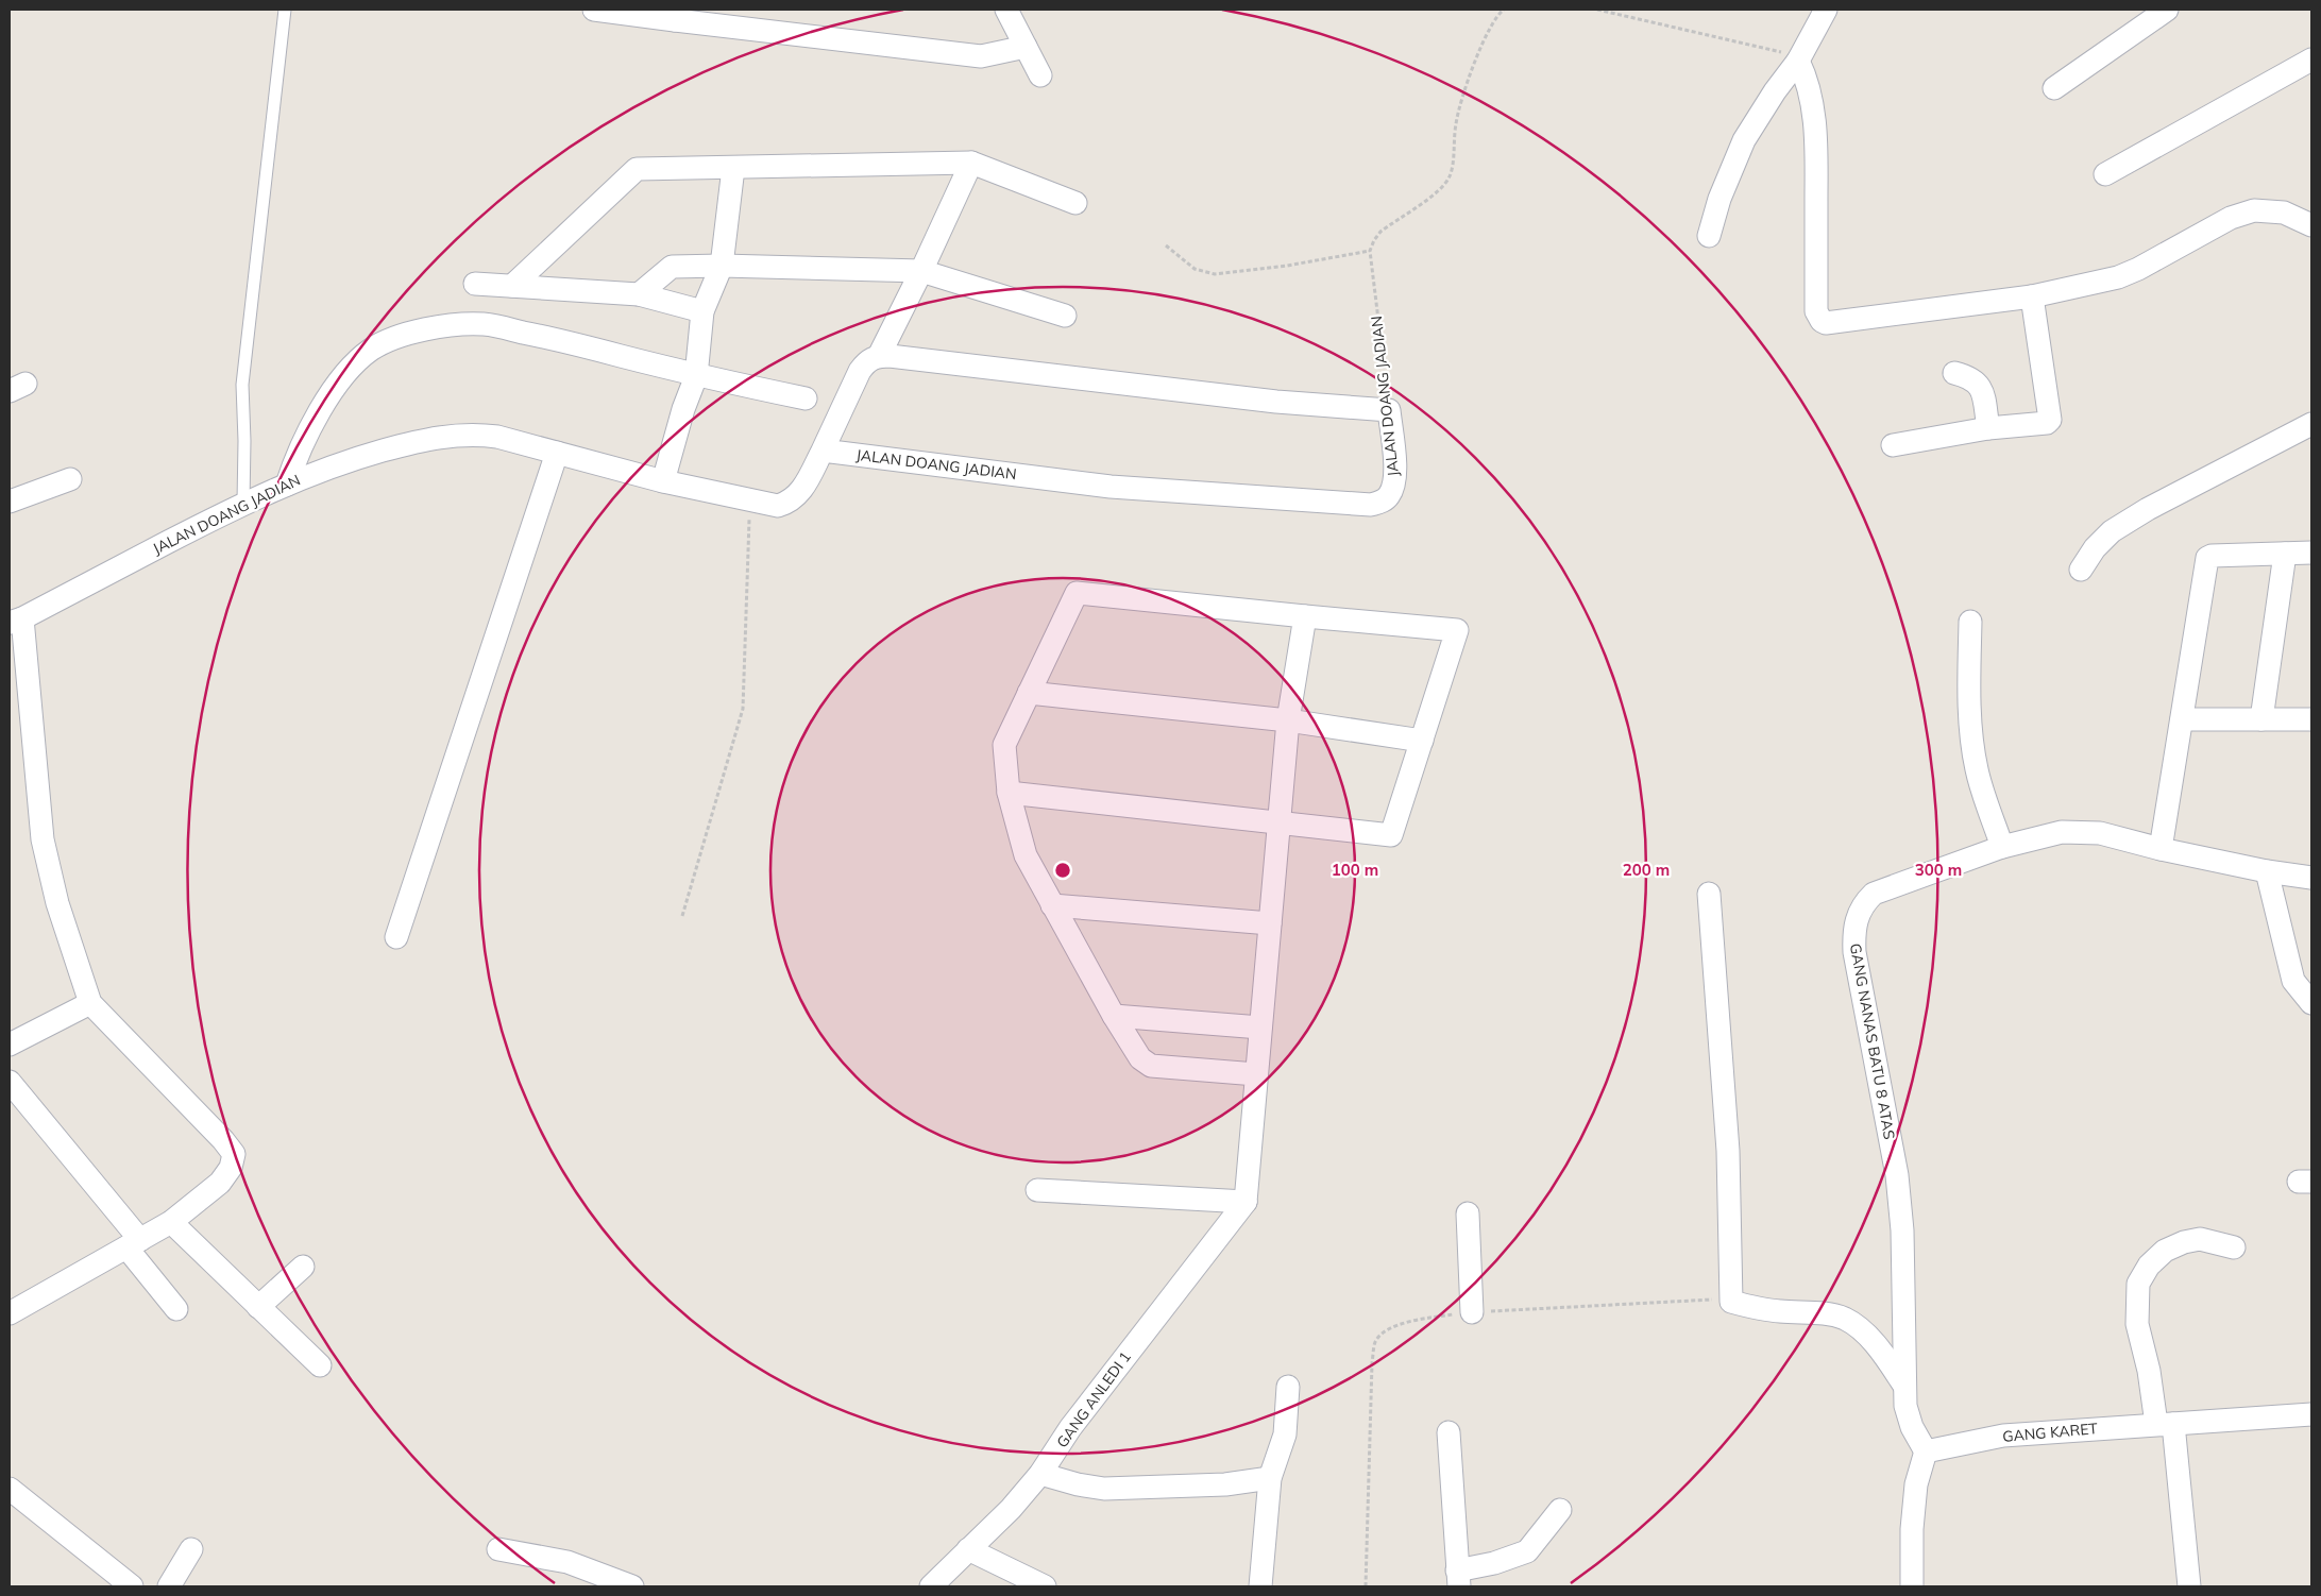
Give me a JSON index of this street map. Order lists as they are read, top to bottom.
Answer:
{
  "streets": {
    "street": [
      "JALAN DOANG JADIAN",
      "GANG NANAS BATU 8 ATAS",
      "GANG ANLEDI 1",
      "GANG KARET"
    ]
  },
  "crossings": [
    ["GANG NANAS BATU 8 ATAS", "GANG KARET"]
  ],
  "rings": ["100 m", "200 m", "300 m"]
}
